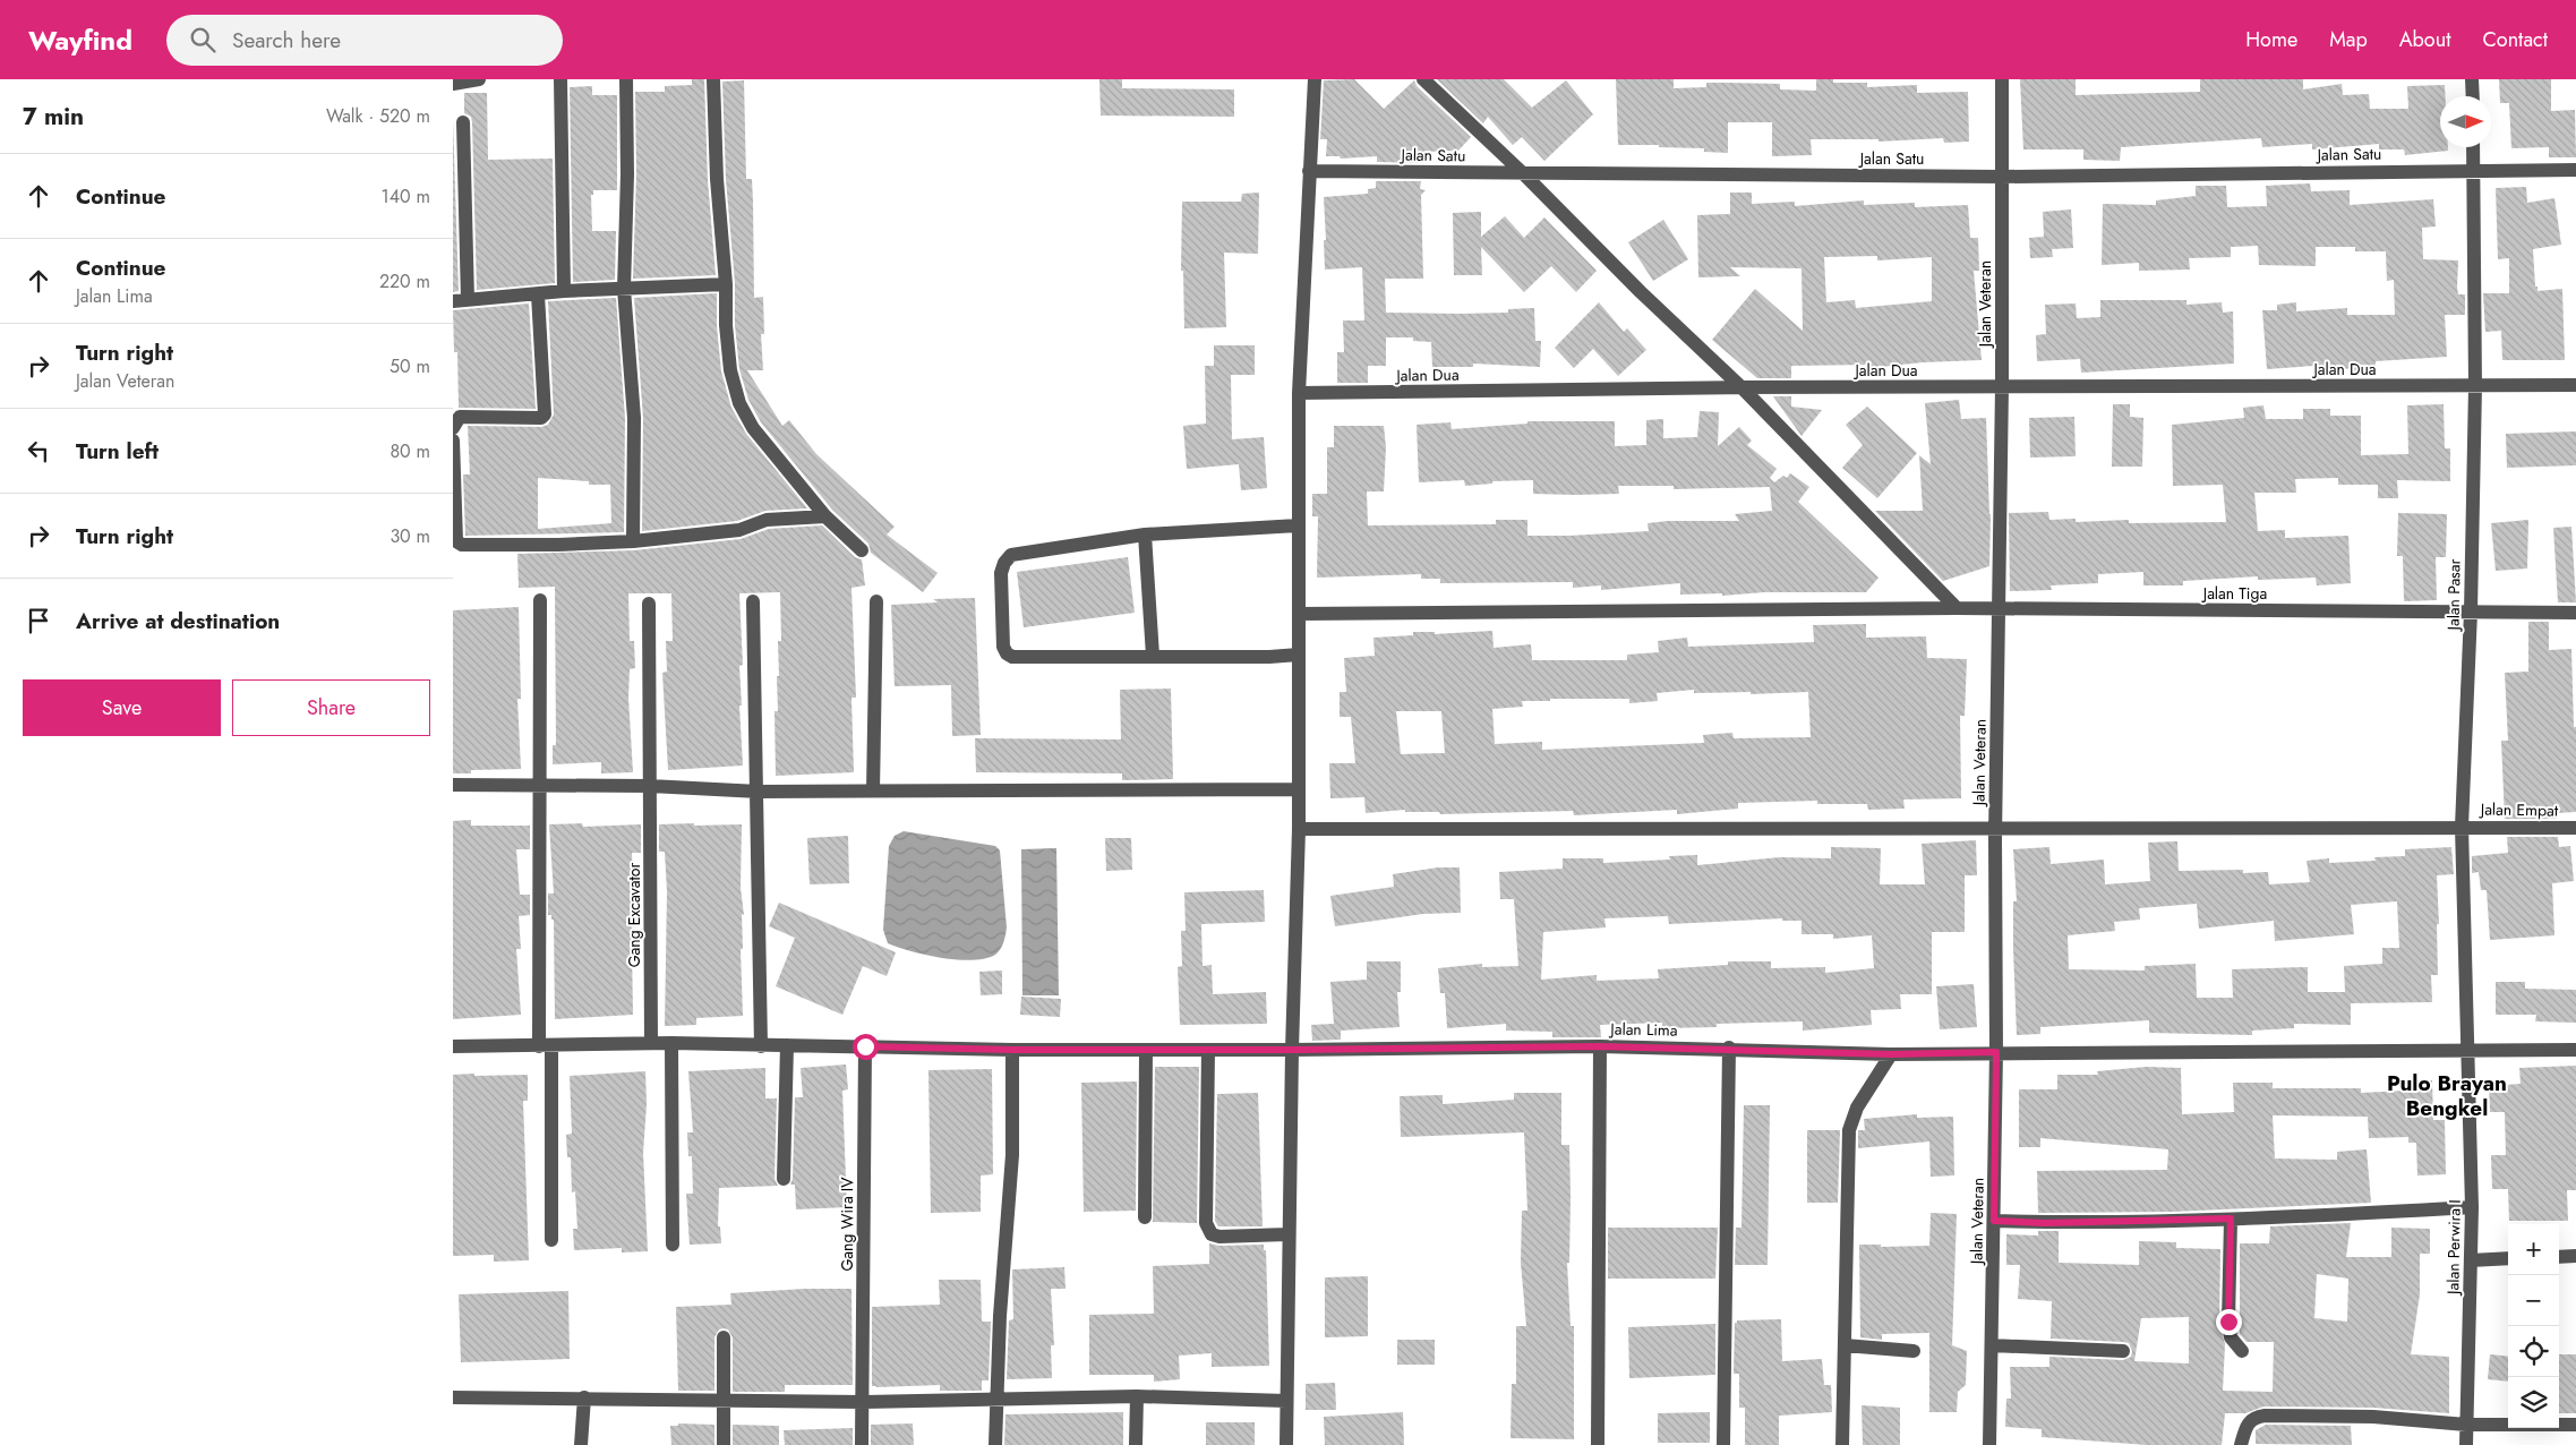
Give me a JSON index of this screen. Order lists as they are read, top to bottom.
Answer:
{
  "streets": {
    "street": [
      "Jalan Satu",
      "Jalan Veteran",
      "Jalan Dua",
      "Jalan Tiga",
      "Jalan Pasar",
      "Jalan Empat",
      "Gang Excavator",
      "Jalan Lima",
      "Gang Wira IV",
      "Jalan Perwira I"
    ]
  },
  "crossings": [
    ["Jalan Satu", "Jalan Veteran"],
    ["Jalan Satu", "Jalan Pasar"],
    ["Jalan Veteran", "Jalan Dua"],
    ["Jalan Veteran", "Jalan Tiga"],
    ["Jalan Veteran", "Jalan Empat"],
    ["Jalan Veteran", "Jalan Lima"],
    ["Jalan Dua", "Jalan Pasar"],
    ["Jalan Tiga", "Jalan Pasar"],
    ["Jalan Pasar", "Jalan Empat"],
    ["Jalan Pasar", "Jalan Lima"],
    ["Jalan Pasar", "Jalan Perwira I"],
    ["Gang Excavator", "Jalan Lima"],
    ["Jalan Lima", "Gang Wira IV"],
    ["Jalan Lima", "Jalan Perwira I"]
  ],
  "districts": ["Pulo Brayan Bengkel"],
  "north": "right",
  "page": {
    "header": "Wayfind",
    "search": "Search here",
    "nav": [
      "Home",
      "Map",
      "About",
      "Contact"
    ],
    "heading": ["7 min", "Walk · 520 m"],
    "list": [
      ["Continue", "140 m"],
      ["Continue", "Jalan Lima", "220 m"],
      ["Turn right", "Jalan Veteran", "50 m"],
      ["Turn left", "80 m"],
      ["Turn right", "30 m"],
      "Arrive at destination"
    ],
    "buttons": ["Save", "Share"],
    "map_buttons": ["+", "−"]
  }
}
